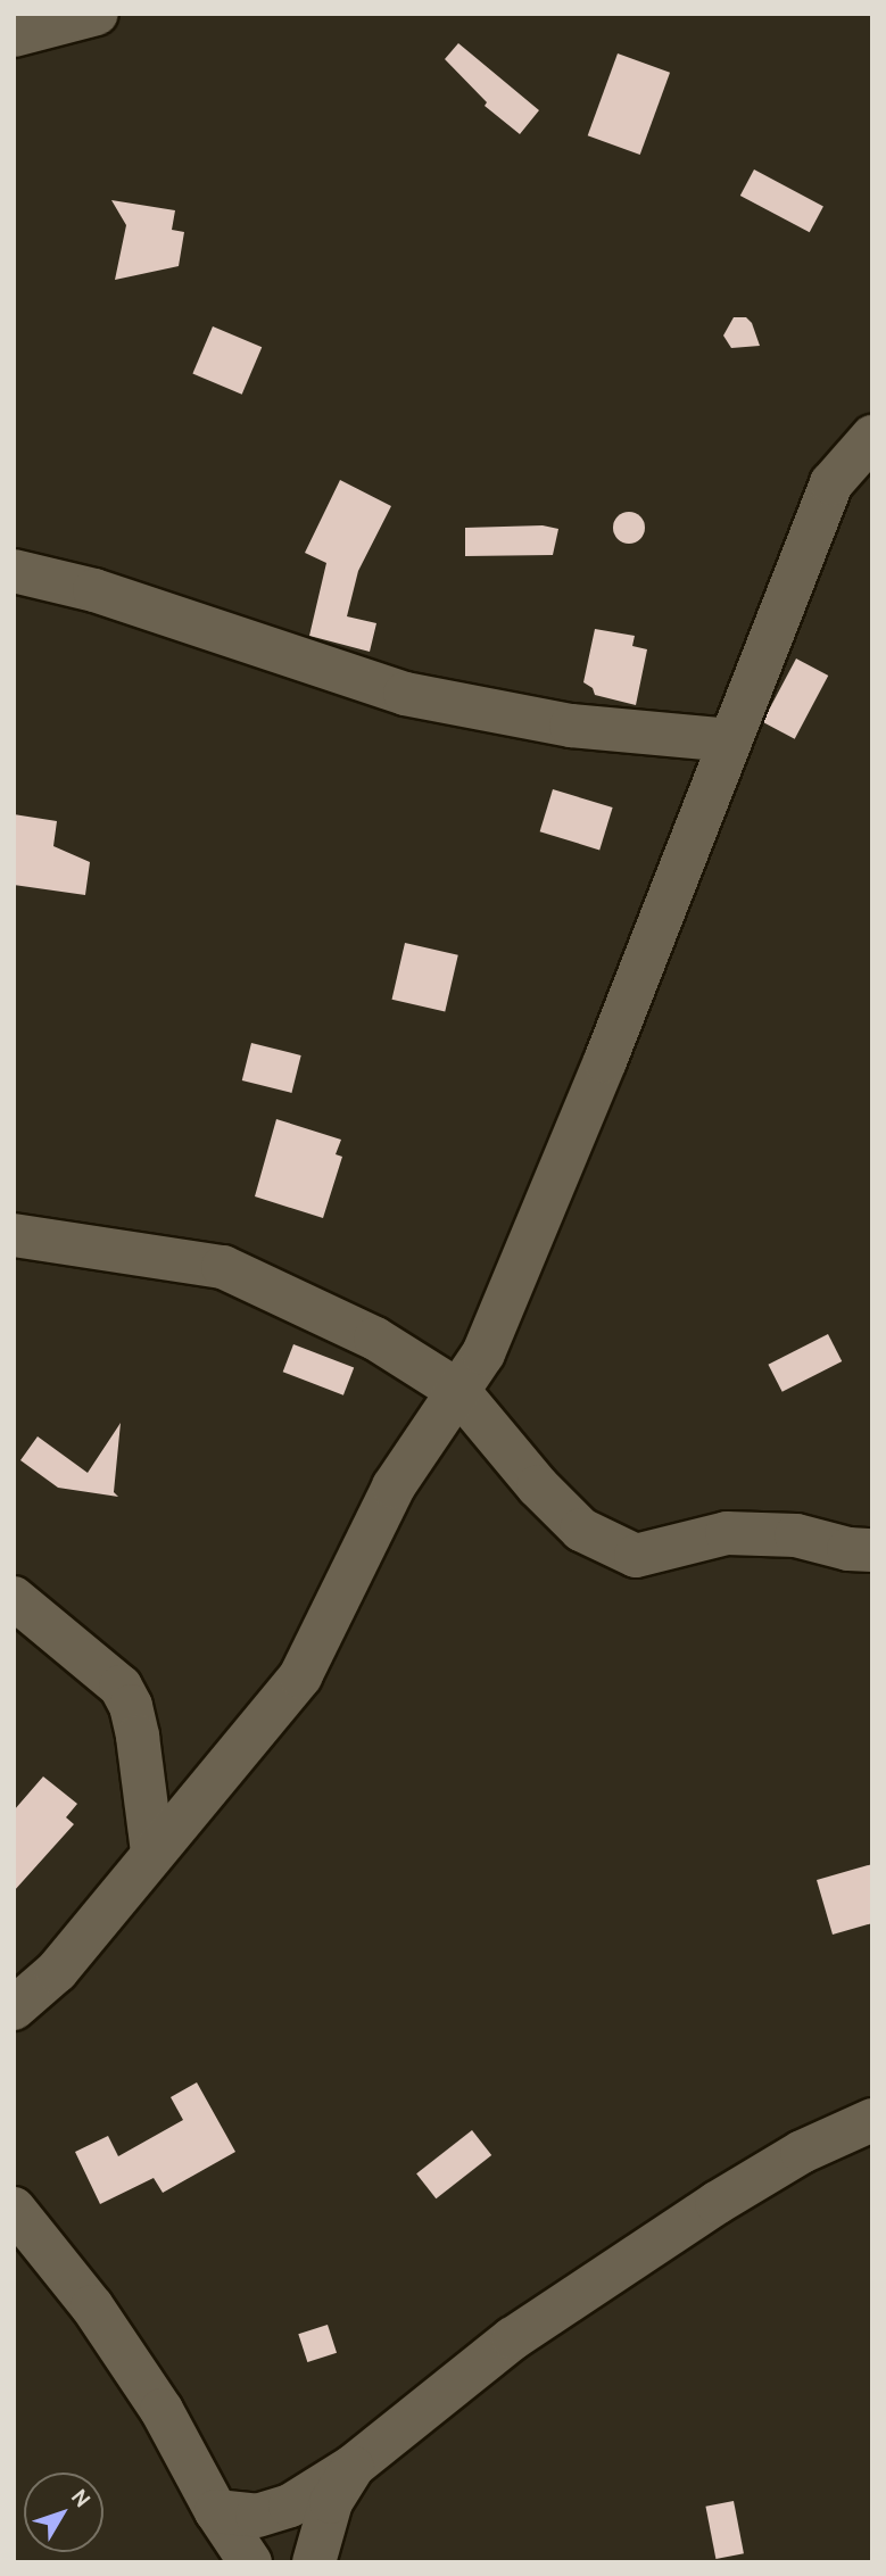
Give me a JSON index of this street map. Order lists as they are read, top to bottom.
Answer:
{
  "north": "top right"
}
